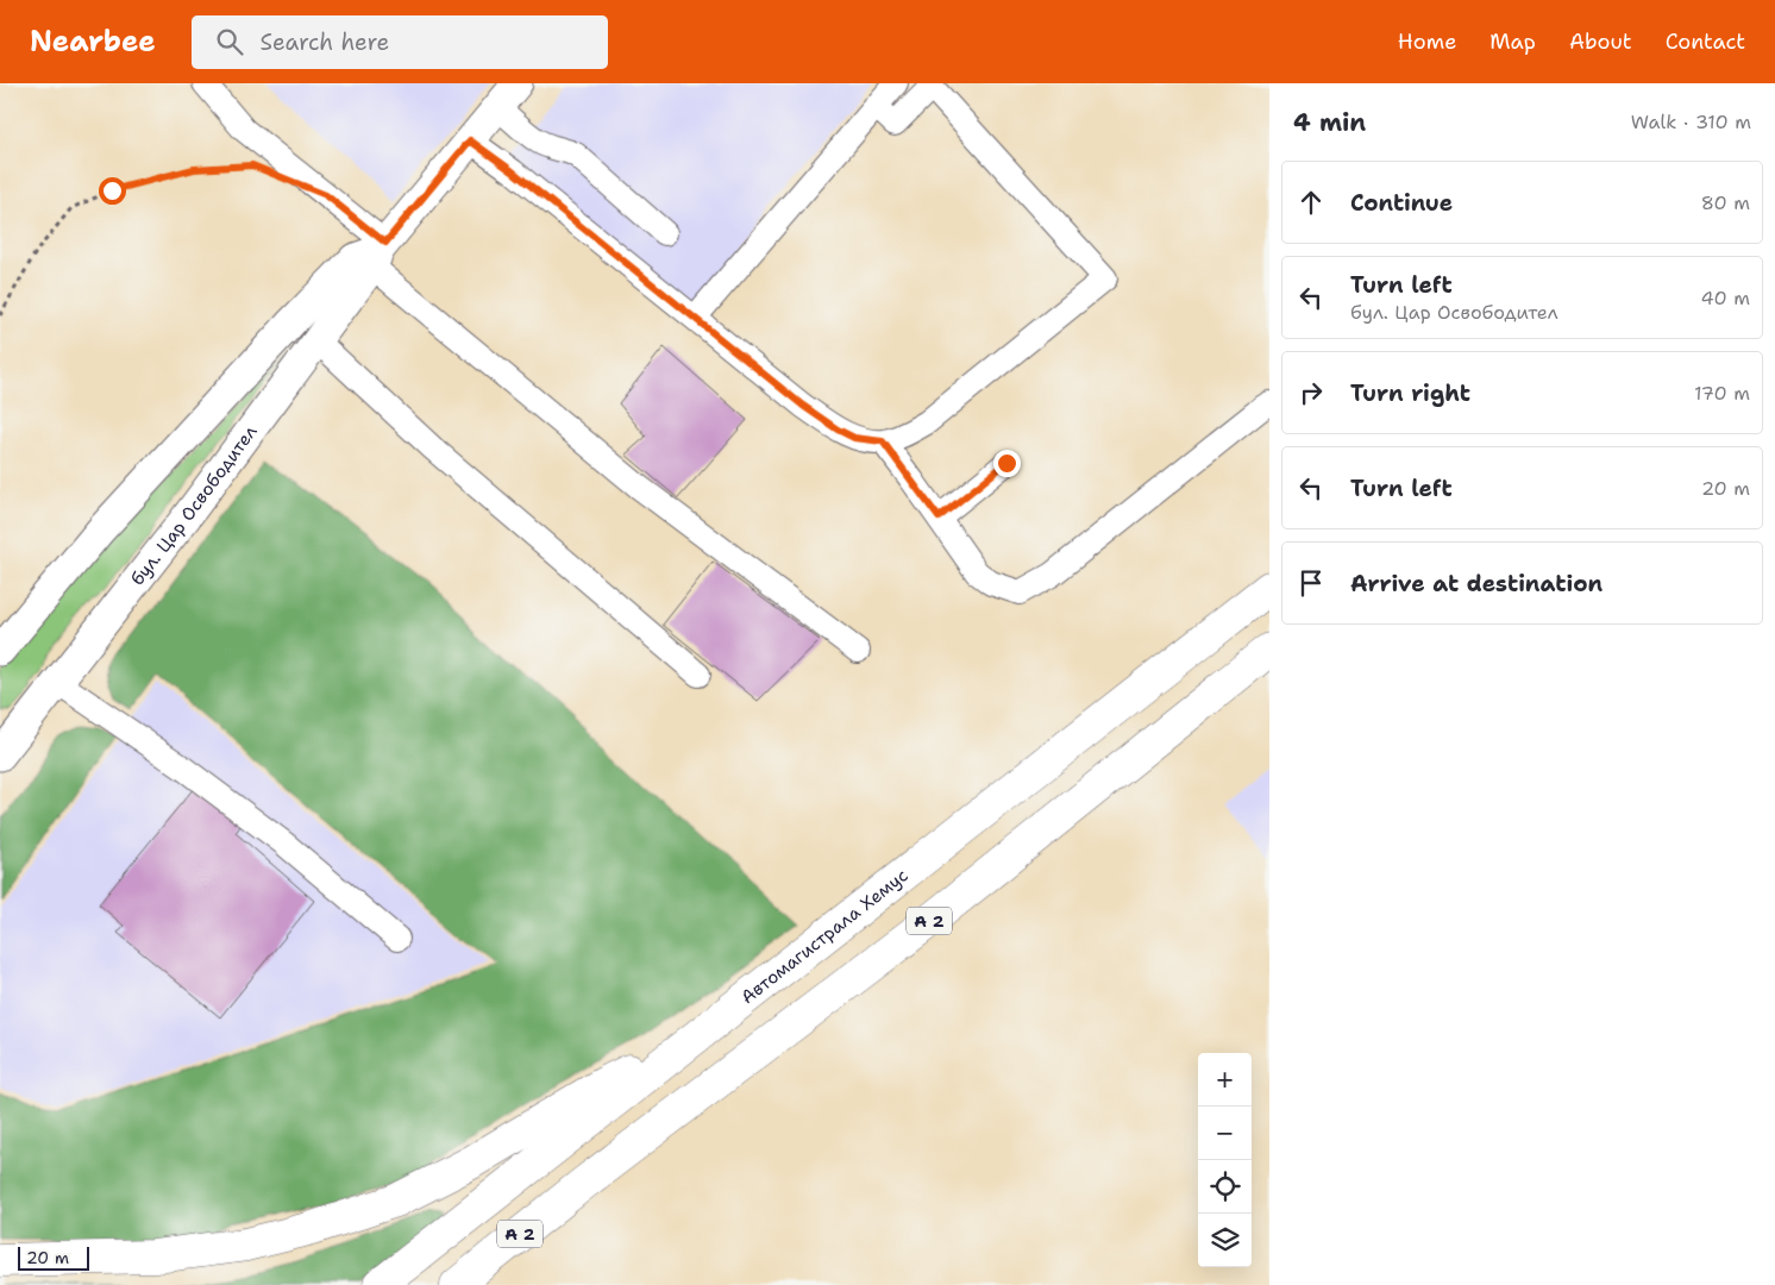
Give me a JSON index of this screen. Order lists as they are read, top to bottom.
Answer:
{
  "streets": {
    "highway": ["A 2", "Автомагистрала Хемус"],
    "main road": ["бул. Цар Освободител"]
  },
  "scale_bar": "20 m",
  "page": {
    "header": "Nearbee",
    "search": "Search here",
    "nav": [
      "Home",
      "Map",
      "About",
      "Contact"
    ],
    "heading": ["4 min", "Walk · 310 m"],
    "list": [
      ["Continue", "80 m"],
      ["Turn left", "бул. Цар Освободител", "40 m"],
      ["Turn right", "170 m"],
      ["Turn left", "20 m"],
      "Arrive at destination"
    ],
    "map_buttons": ["+", "−"],
    "scale": "20 m"
  }
}
